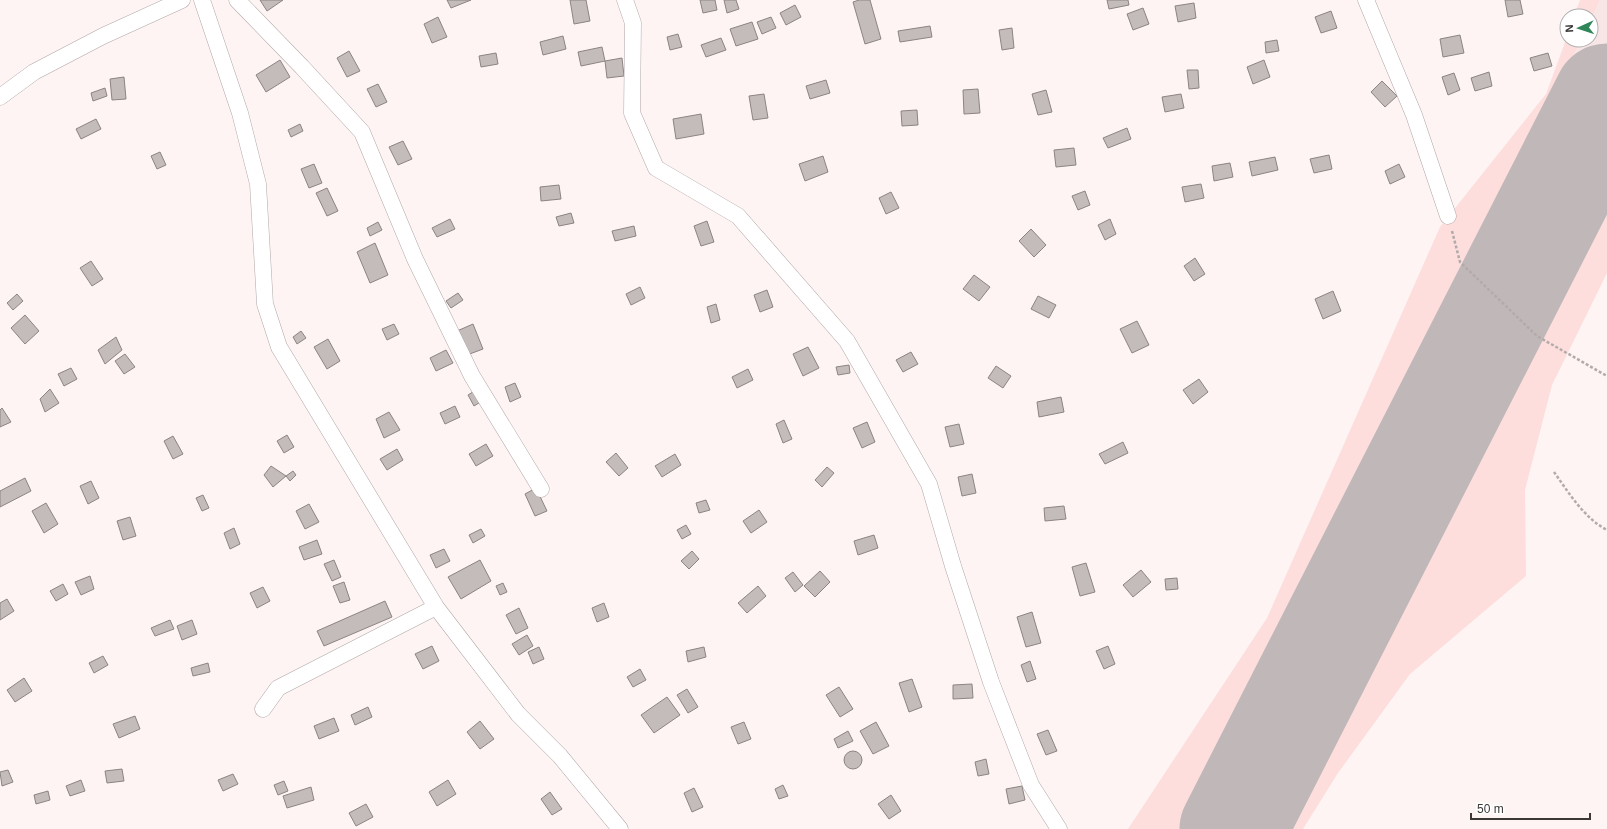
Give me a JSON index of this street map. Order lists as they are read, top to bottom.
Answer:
{
  "scale_bar": "50 m",
  "north": "left"
}
